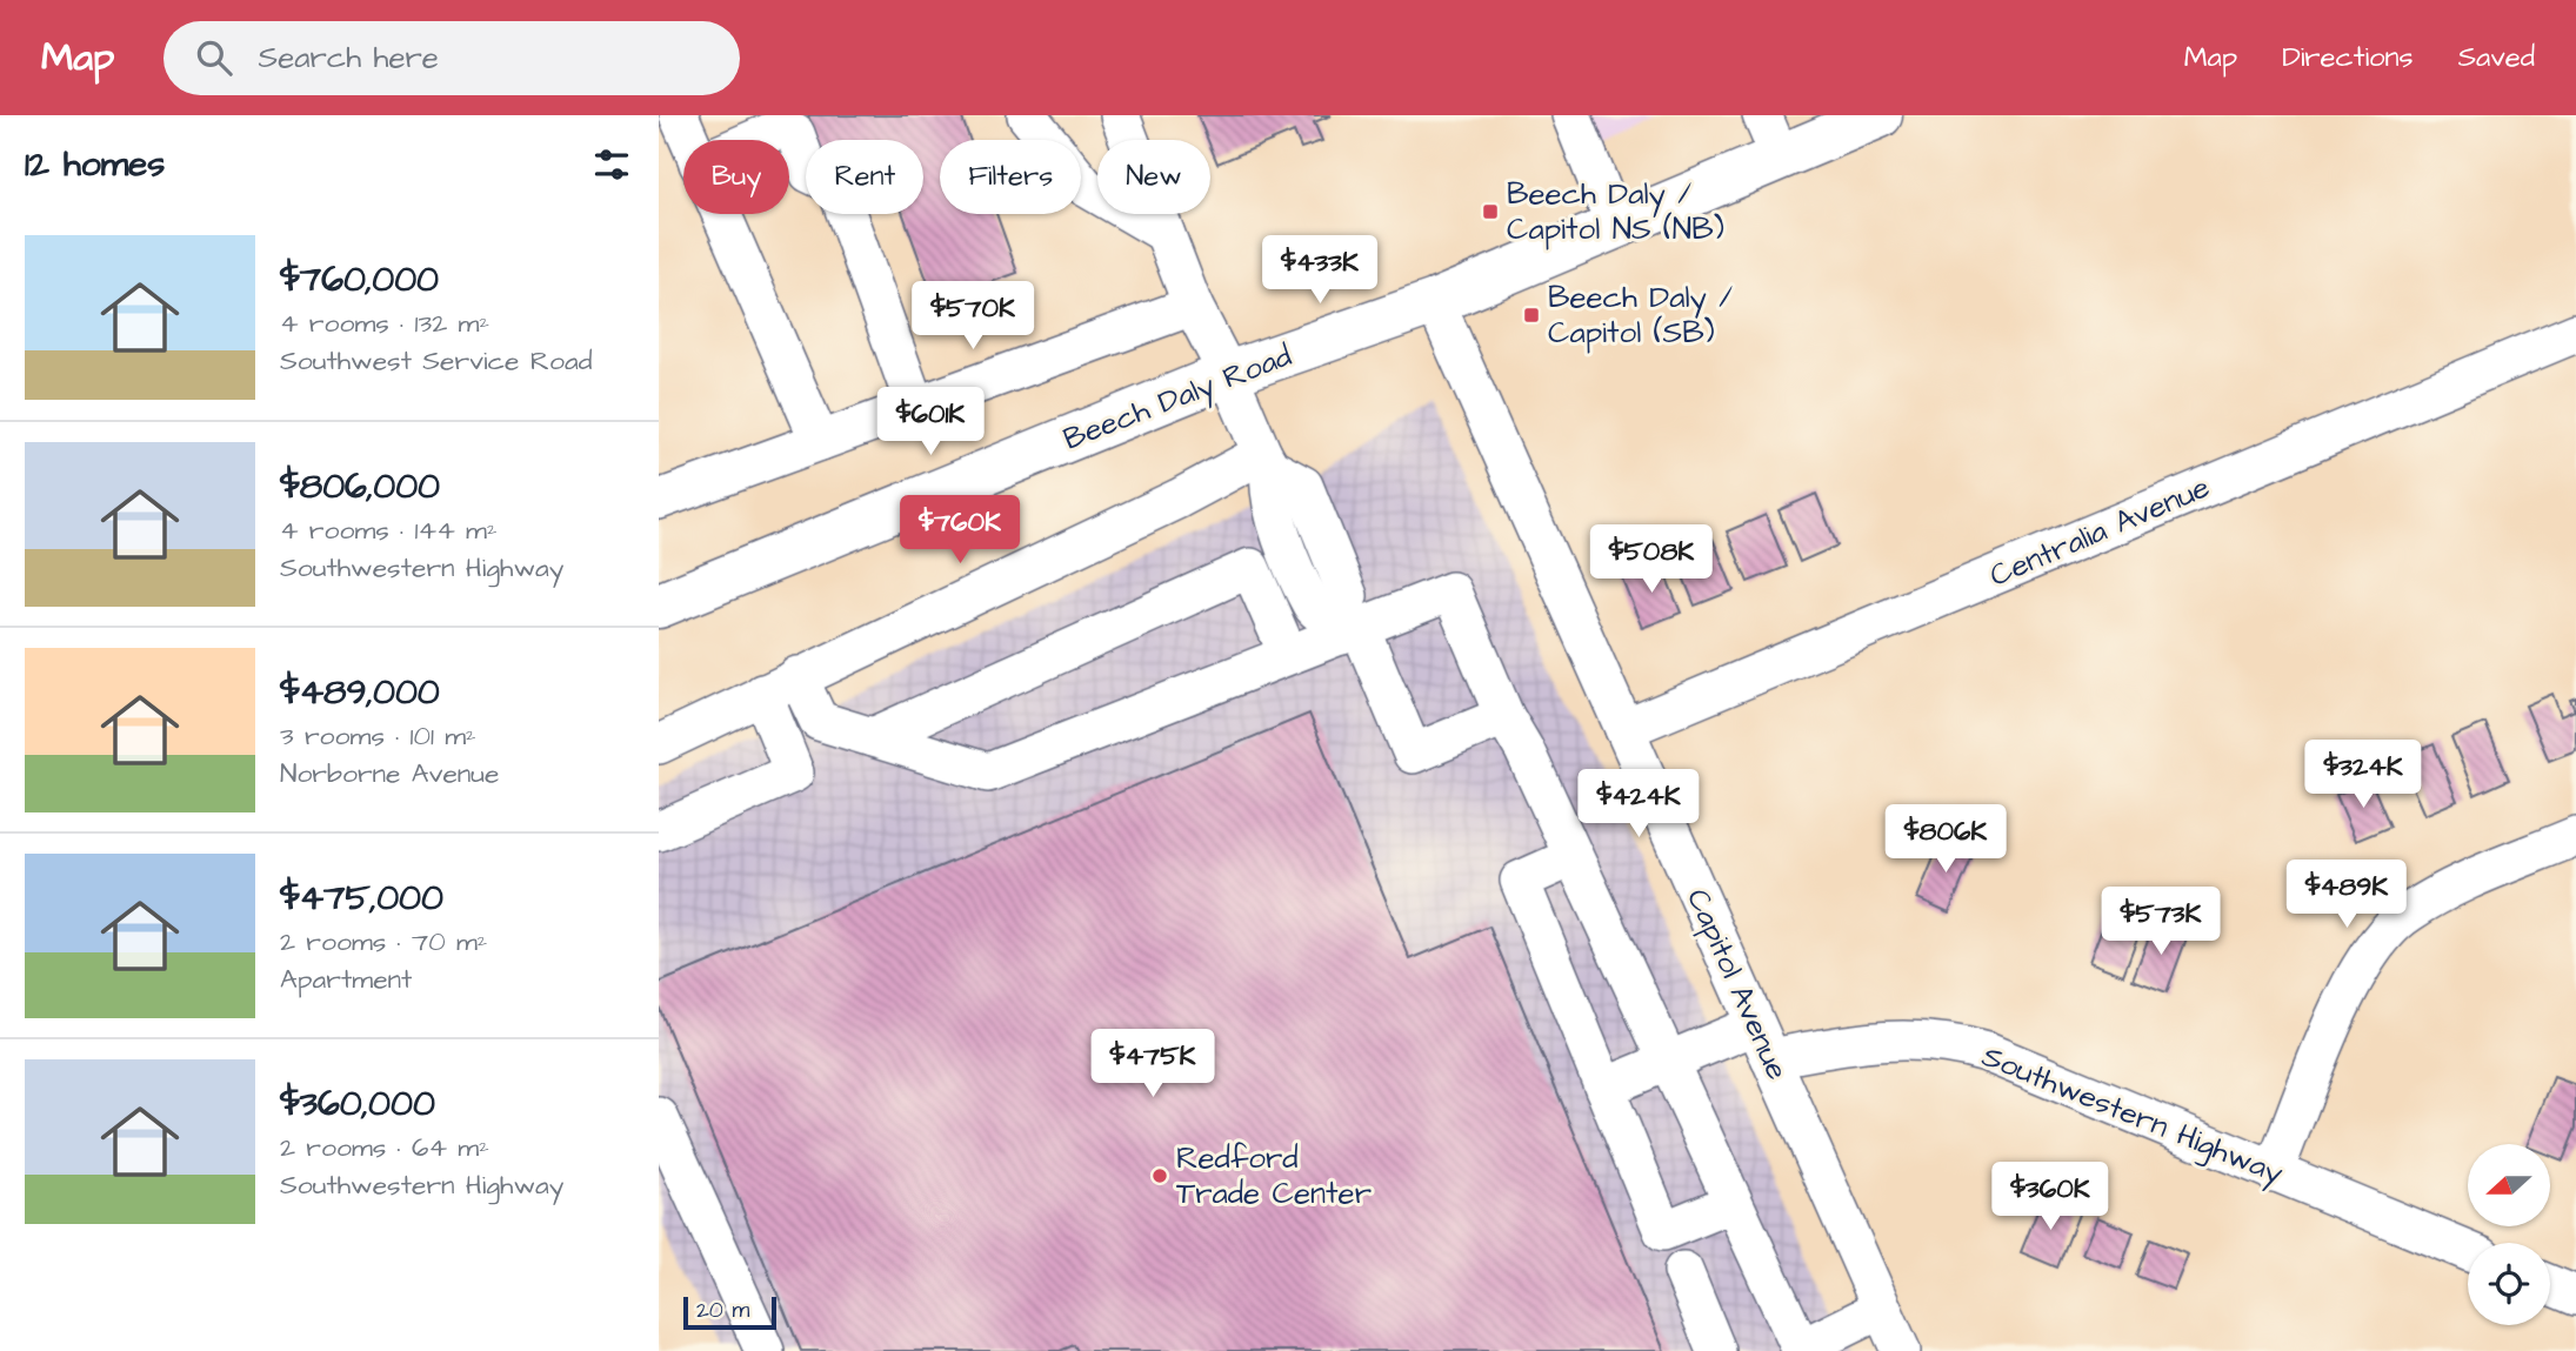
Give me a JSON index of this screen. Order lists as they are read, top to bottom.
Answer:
{
  "streets": {
    "main road": ["Beech Daly Road"],
    "street": ["Centralia Avenue", "Capitol Avenue", "Southwestern Highway"]
  },
  "crossings": [
    ["Beech Daly Road", "Capitol Avenue"],
    ["Centralia Avenue", "Capitol Avenue"],
    ["Capitol Avenue", "Southwestern Highway"]
  ],
  "places": {
    "transit": ["Beech Daly / Capitol NS (NB)", "Beech Daly / Capitol (SB)"],
    "other": ["Redford Trade Center"]
  },
  "scale_bar": "20 m",
  "north": "left",
  "page": {
    "header": "Map",
    "search": "Search here",
    "nav": ["Map", "Directions", "Saved"],
    "heading": "12 homes",
    "chip": [
      "Buy",
      "Rent",
      "Filters",
      "New"
    ],
    "list": [
      {
        "name": "$760,000",
        "note": "4 rooms · 132 m² · Southwest Service Road"
      },
      {
        "name": "$806,000",
        "note": "4 rooms · 144 m² · Southwestern Highway"
      },
      {
        "name": "$489,000",
        "note": "3 rooms · 101 m² · Norborne Avenue"
      },
      {
        "name": "$475,000",
        "note": "2 rooms · 70 m² · Apartment"
      },
      {
        "name": "$360,000",
        "note": "2 rooms · 64 m² · Southwestern Highway"
      }
    ],
    "price": [
      "$433K",
      "$570K",
      "$601K",
      "$760K",
      "$508K",
      "$324K",
      "$424K",
      "$806K",
      "$489K",
      "$573K",
      "$475K",
      "$360K"
    ],
    "scale": "20 m"
  }
}
